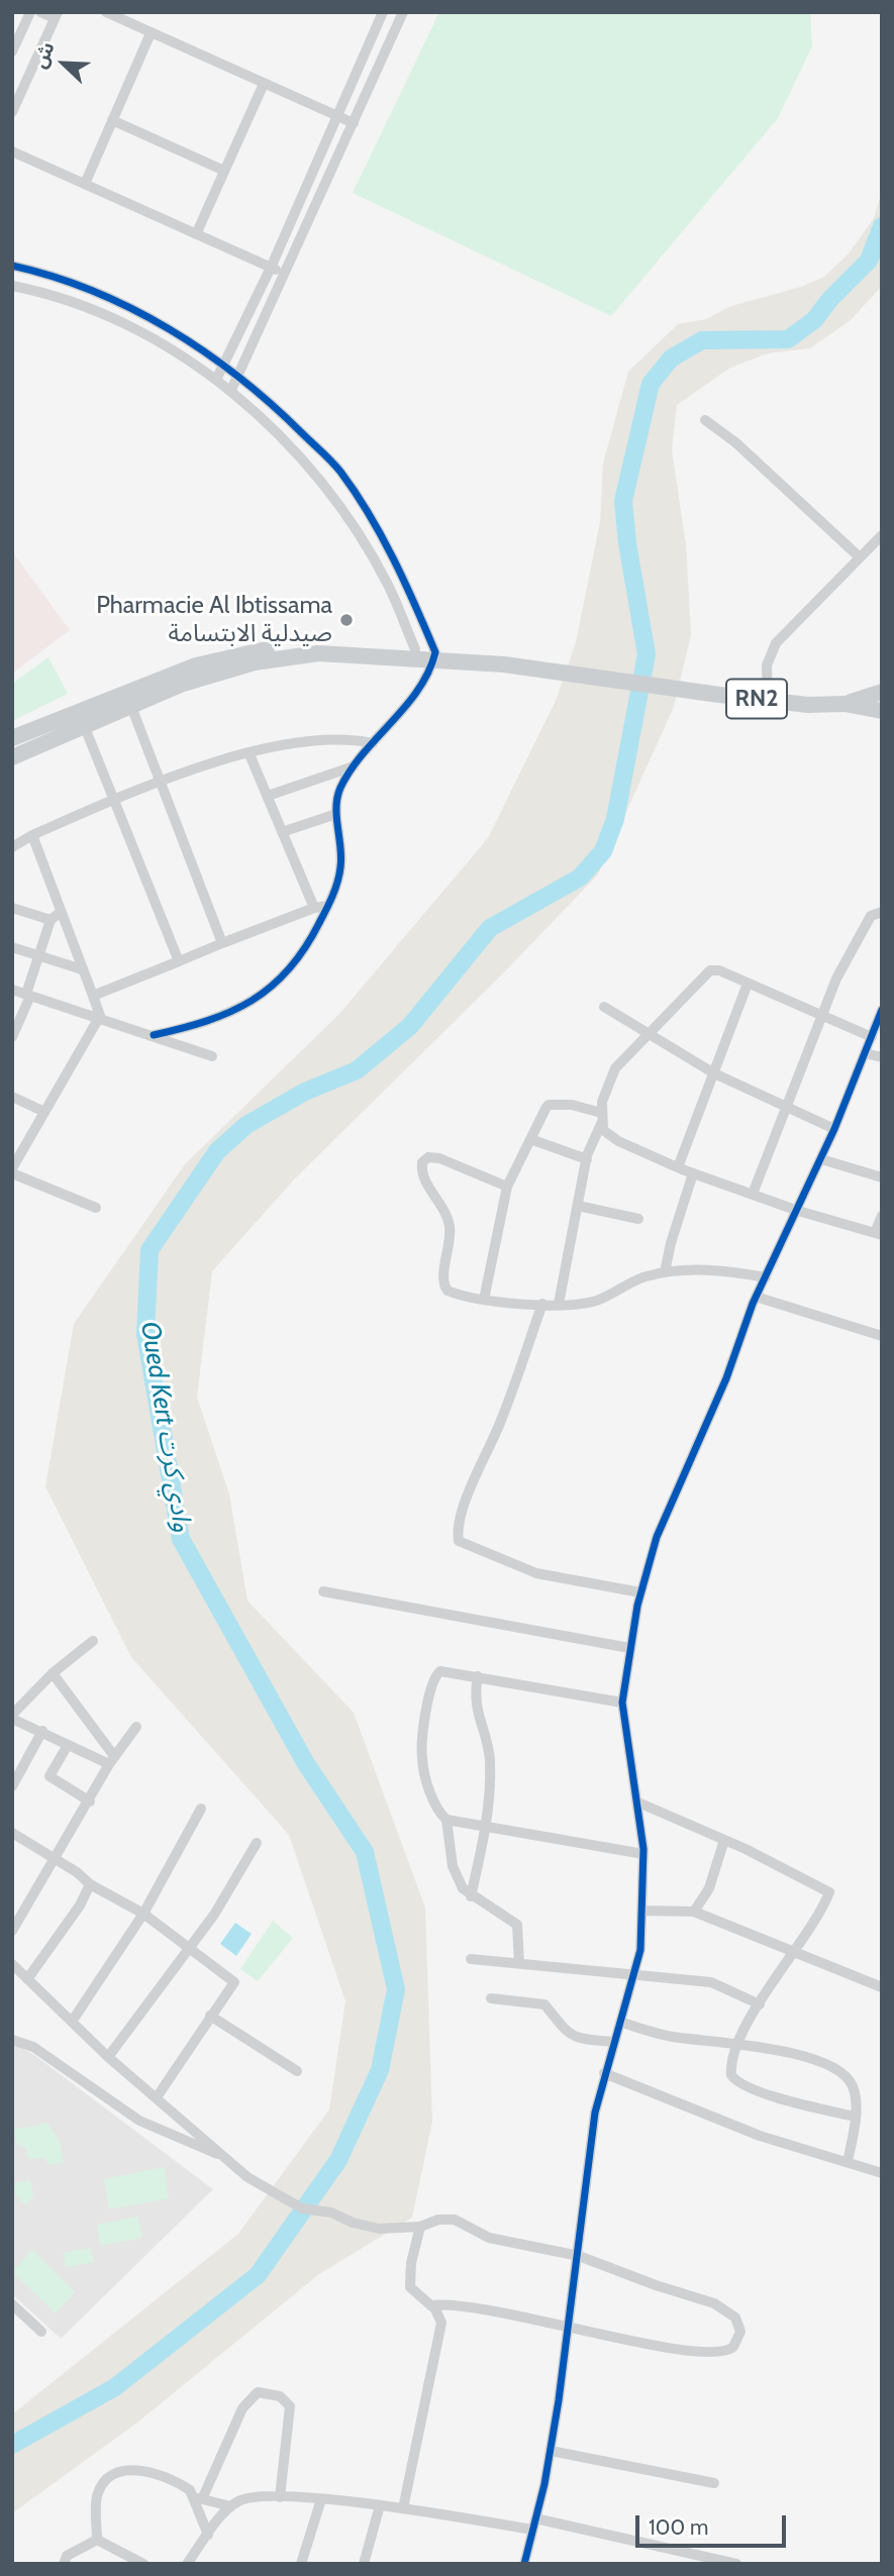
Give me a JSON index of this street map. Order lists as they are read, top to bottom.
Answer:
{
  "streets": {
    "main road": ["RN2"]
  },
  "water": ["Oued Kert وادي كرت"],
  "places": ["Pharmacie Al Ibtissama صيدلية الابتسامة"],
  "scale_bar": "100 m",
  "north": "top left"
}
